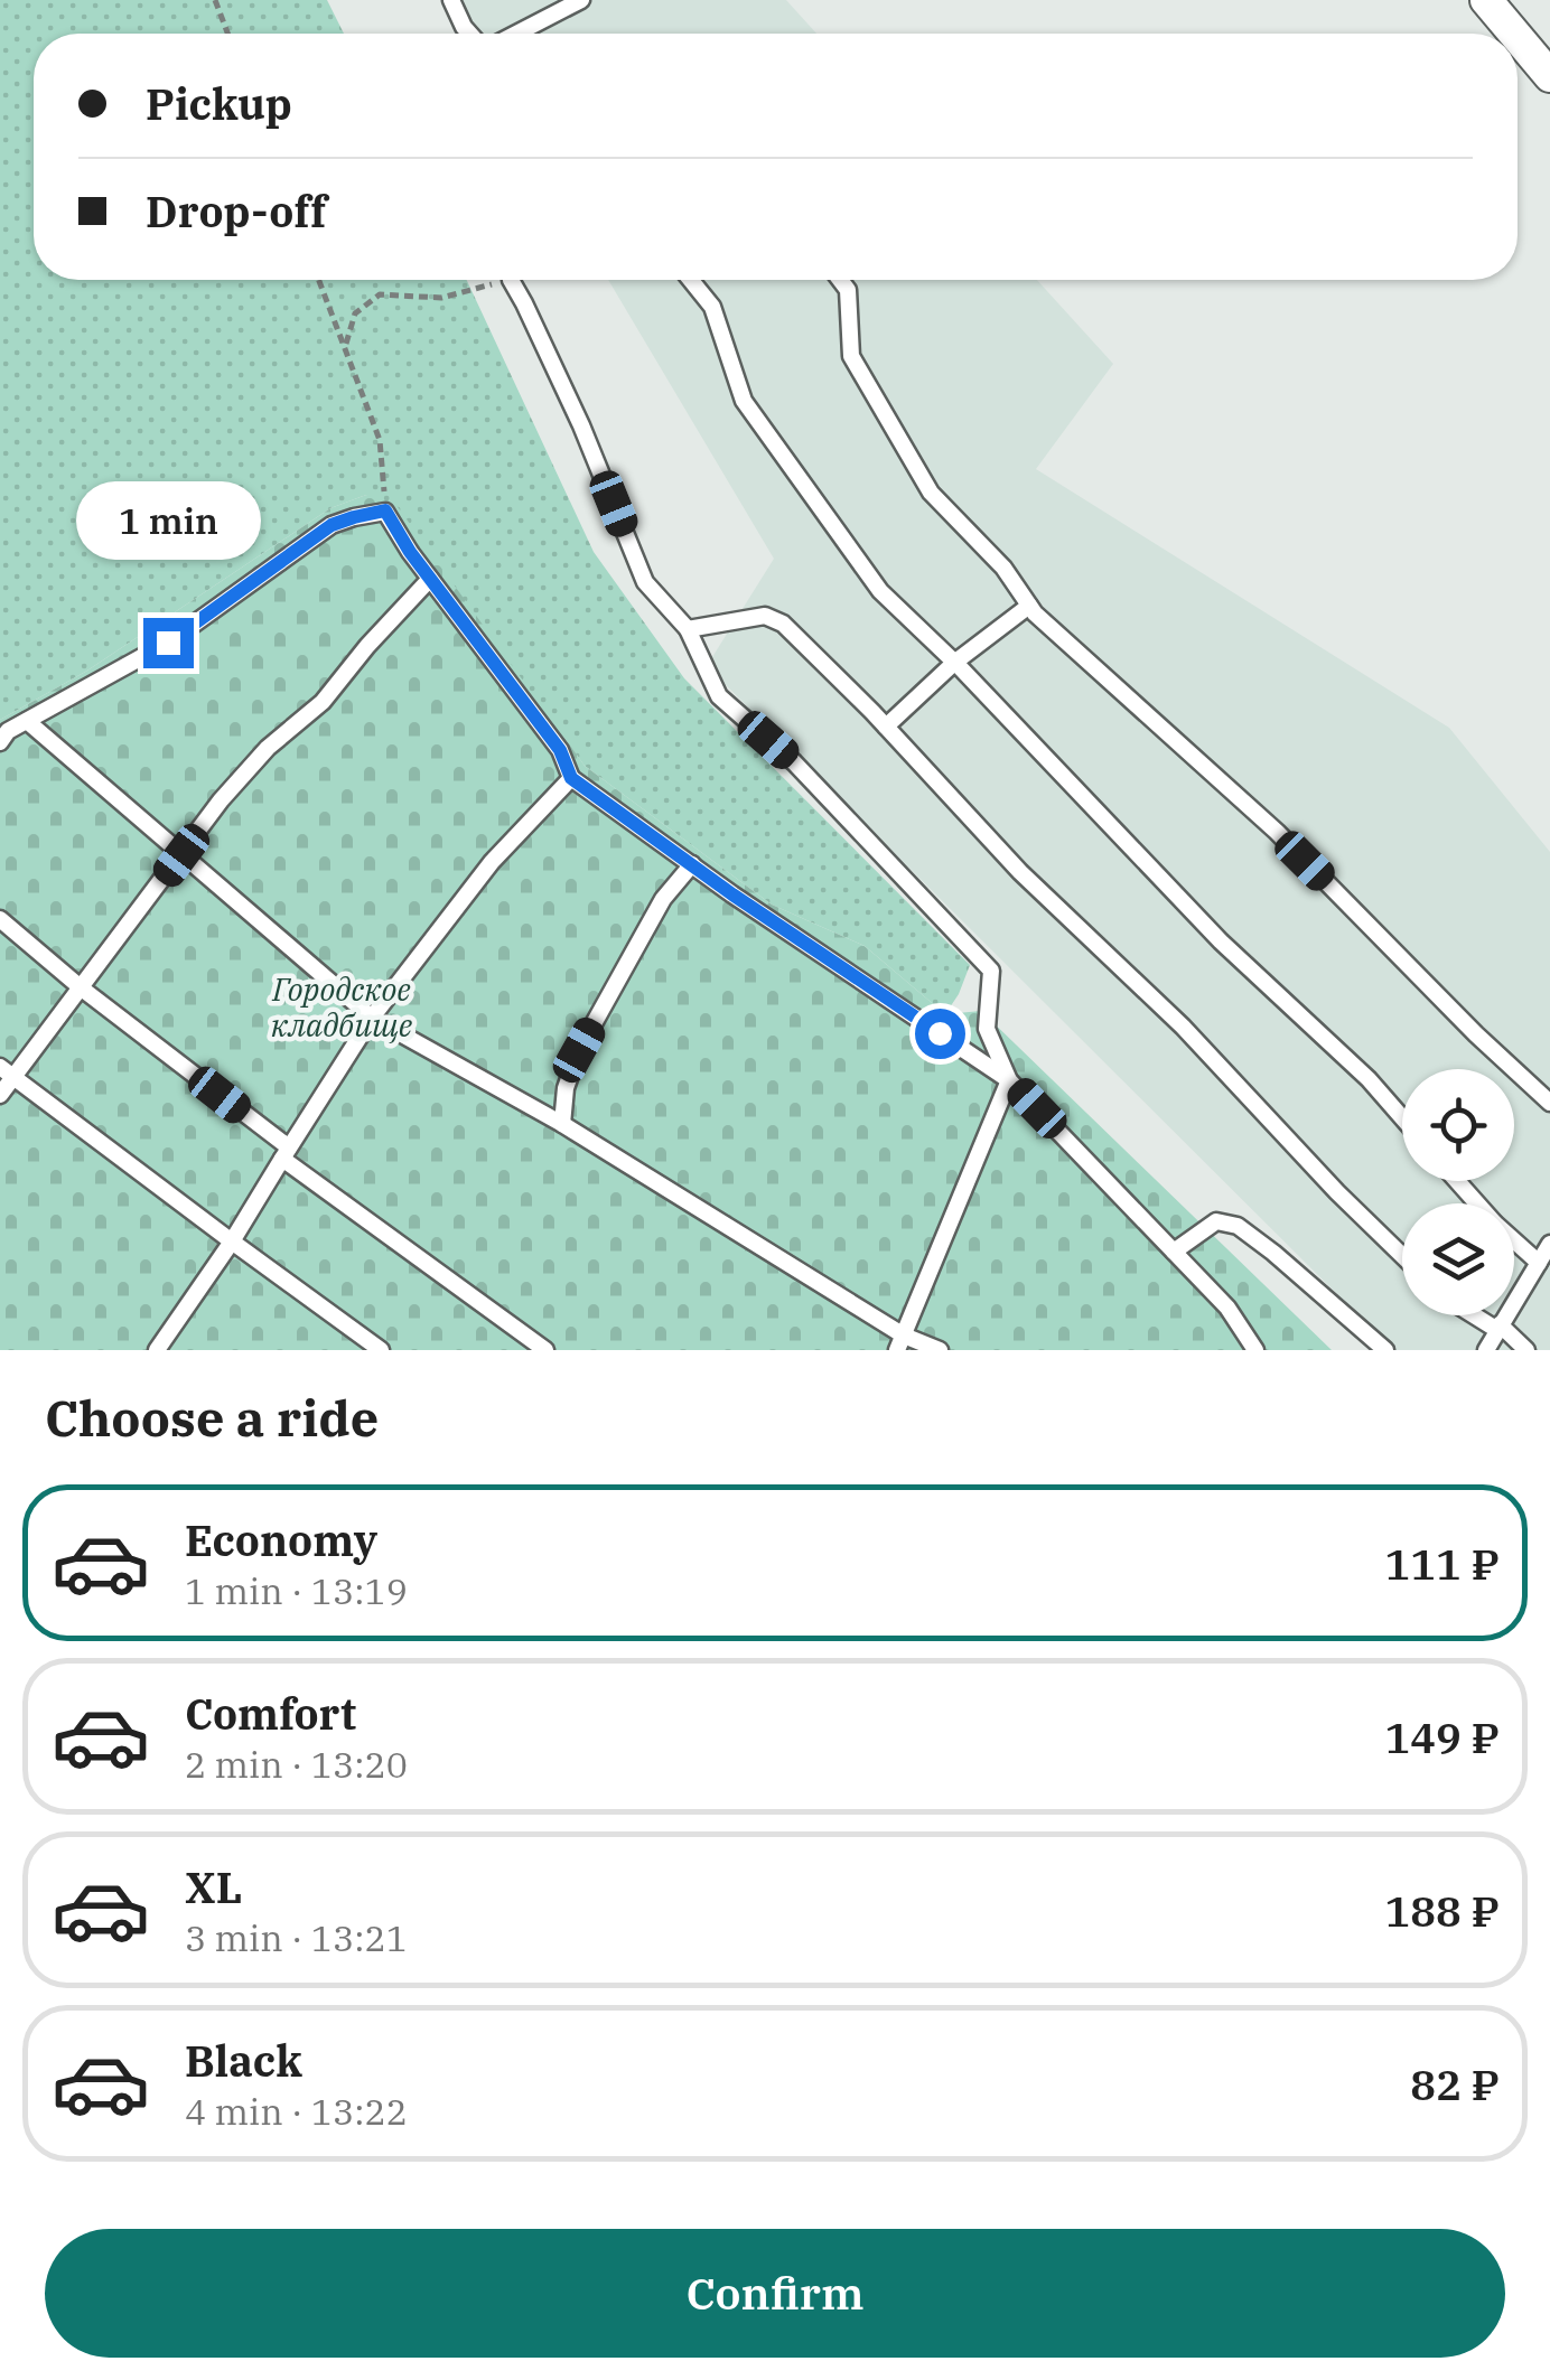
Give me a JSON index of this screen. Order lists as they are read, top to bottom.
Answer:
{
  "parks": ["Городское кладбище"],
  "page": {
    "banner": ["Pickup", "Drop-off"],
    "bubble": "1 min",
    "heading": "Choose a ride",
    "list": [
      {
        "name": "Economy",
        "note": "1 min · 13:19",
        "value": "111 ₽"
      },
      {
        "name": "Comfort",
        "note": "2 min · 13:20",
        "value": "149 ₽"
      },
      {
        "name": "XL",
        "note": "3 min · 13:21",
        "value": "188 ₽"
      },
      {
        "name": "Black",
        "note": "4 min · 13:22",
        "value": "82 ₽"
      }
    ],
    "buttons": "Confirm"
  }
}
